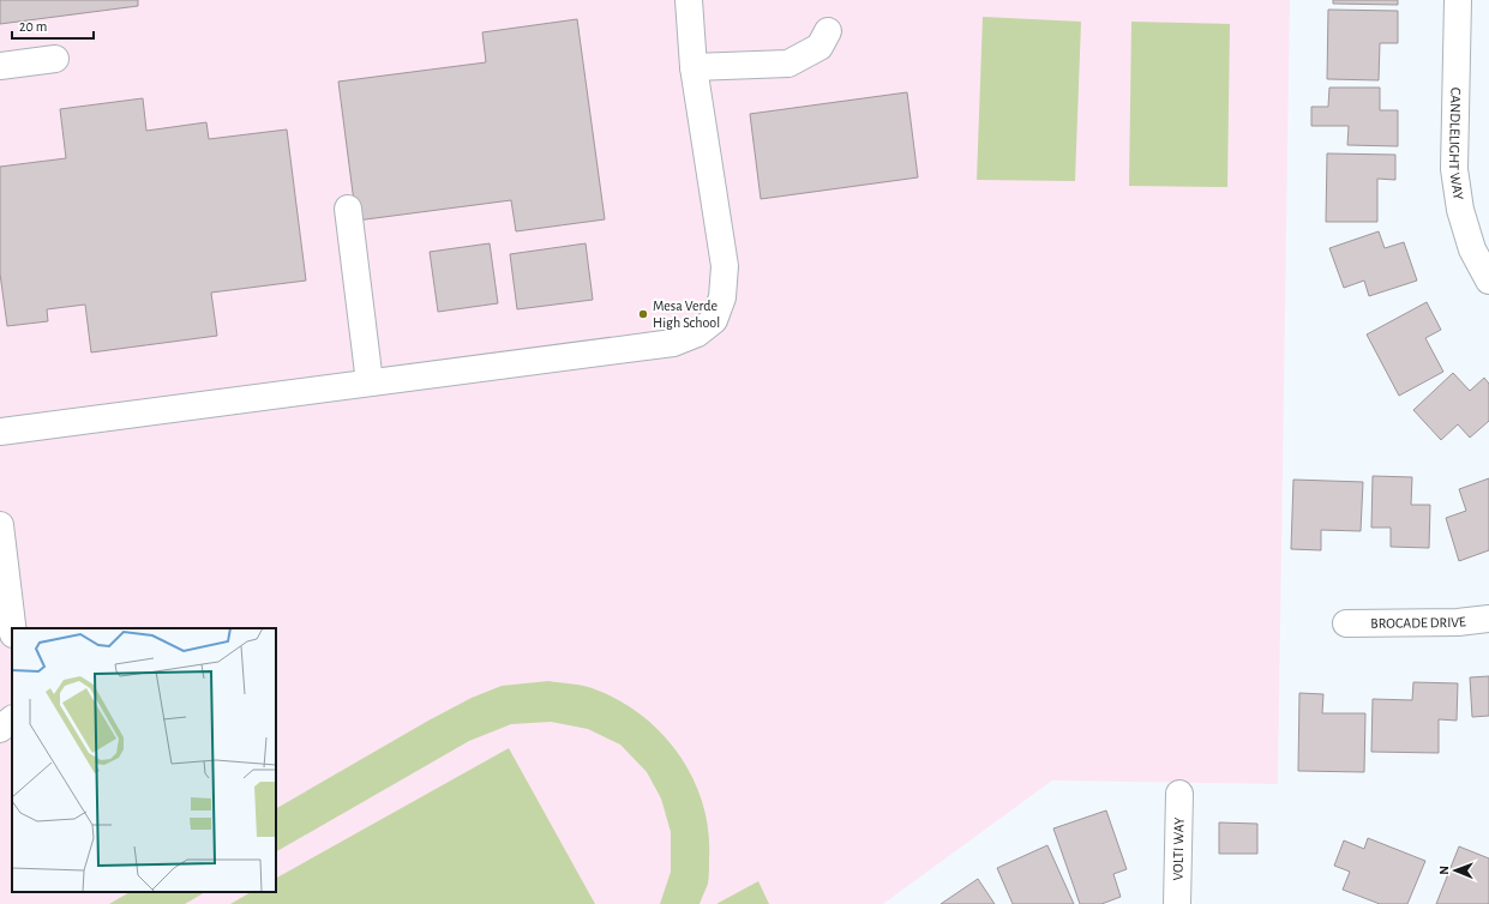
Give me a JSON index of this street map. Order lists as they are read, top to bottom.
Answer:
{
  "streets": {
    "street": ["CANDLELIGHT WAY", "BROCADE DRIVE", "VOLTI WAY"]
  },
  "places": ["Mesa Verde High School"],
  "scale_bar": "20 m",
  "north": "left"
}
